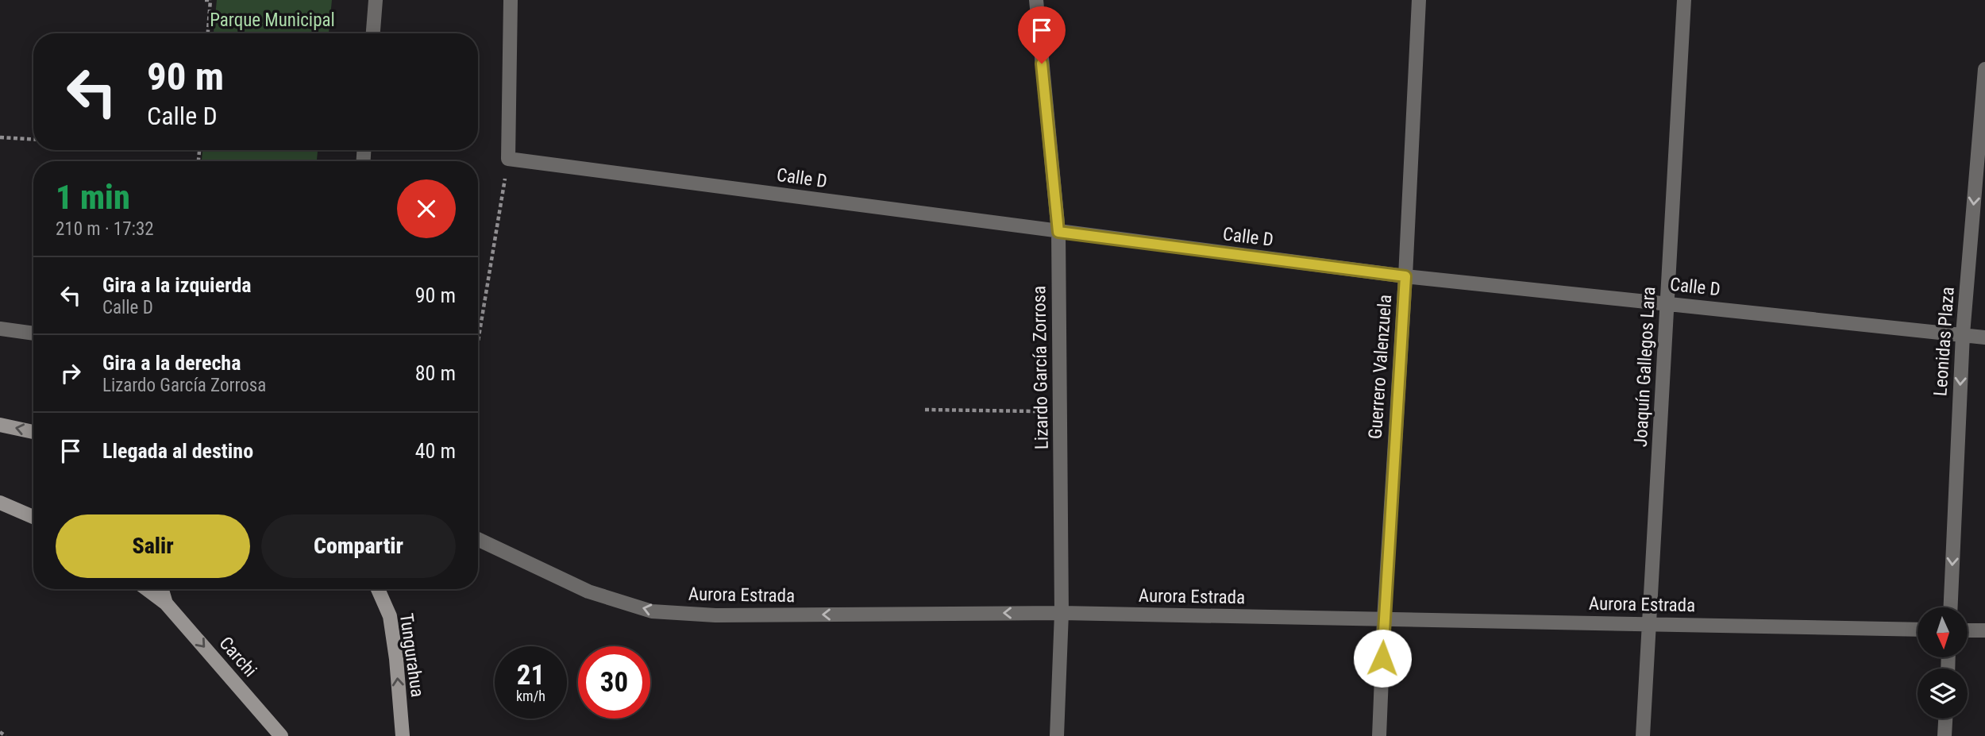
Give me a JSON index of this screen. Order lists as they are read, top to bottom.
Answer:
{
  "streets": {
    "main road": ["Tungurahua", "Carchi"],
    "street": [
      "Calle D",
      "Leonidas Plaza",
      "Guerrero Valenzuela",
      "Joaquín Gallegos Lara",
      "Lizardo García Zorrosa",
      "Aurora Estrada"
    ]
  },
  "crossings": [
    ["Calle D", "Leonidas Plaza"],
    ["Calle D", "Guerrero Valenzuela"],
    ["Calle D", "Joaquín Gallegos Lara"],
    ["Calle D", "Lizardo García Zorrosa"],
    ["Guerrero Valenzuela", "Aurora Estrada"],
    ["Joaquín Gallegos Lara", "Aurora Estrada"],
    ["Lizardo García Zorrosa", "Aurora Estrada"]
  ],
  "one_way": [
    "Leonidas Plaza",
    "Aurora Estrada",
    "Tungurahua",
    "Carchi"
  ],
  "parks": ["Parque Municipal"],
  "north": "bottom",
  "page": {
    "turn": ["90 m", "Calle D"],
    "heading": ["1 min", "210 m · 17:32"],
    "list": [
      {
        "name": "Gira a la izquierda",
        "note": "Calle D",
        "value": "90 m"
      },
      {
        "name": "Gira a la derecha",
        "note": "Lizardo García Zorrosa",
        "value": "80 m"
      },
      {
        "name": "Llegada al destino",
        "value": "40 m"
      }
    ],
    "buttons": ["Salir", "Compartir"],
    "speed": "21 km/h",
    "limit": "30"
  }
}
